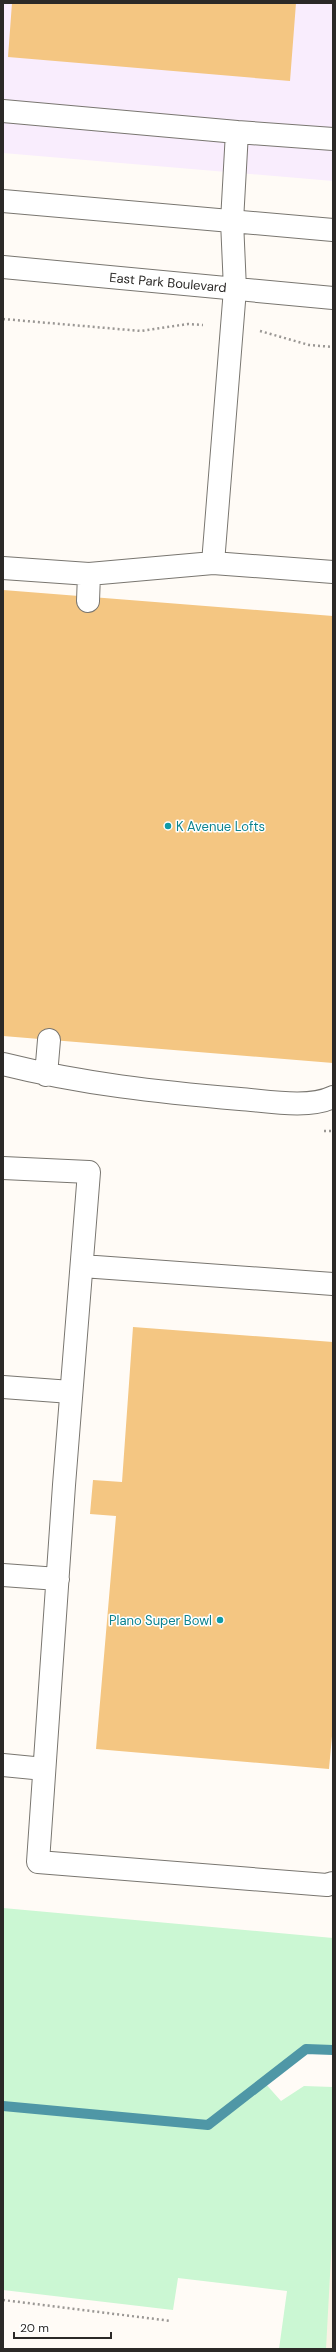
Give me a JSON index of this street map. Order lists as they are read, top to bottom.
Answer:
{
  "streets": {
    "main road": ["East Park Boulevard"]
  },
  "places": ["K Avenue Lofts", "Plano Super Bowl"],
  "scale_bar": "20 m"
}
